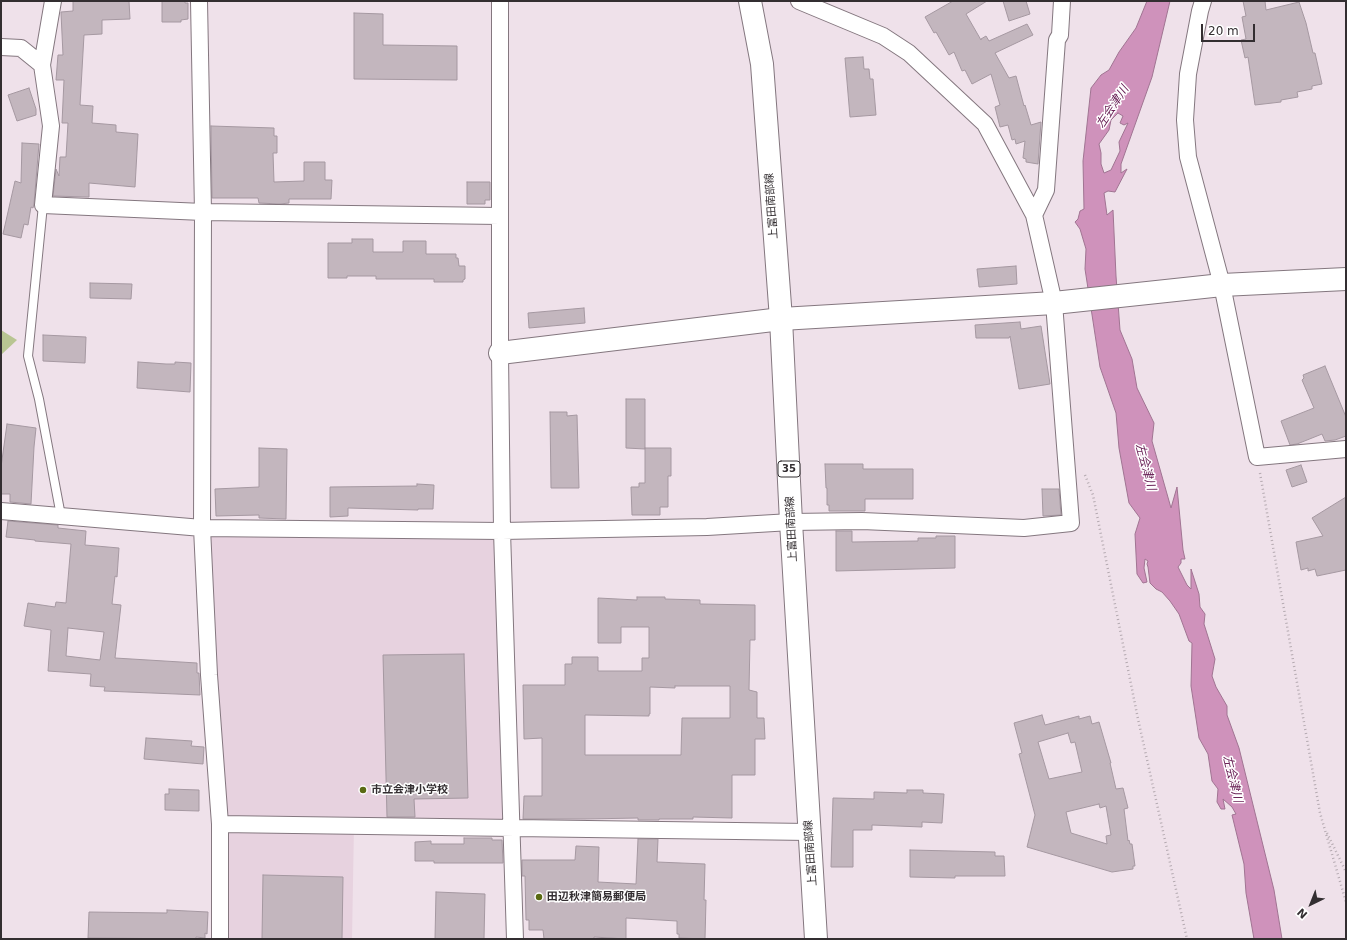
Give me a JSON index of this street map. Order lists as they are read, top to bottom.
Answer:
{
  "streets": {
    "main road": ["上富田南部線", "35"]
  },
  "water": ["左会津川"],
  "places": ["市立会津小学校", "田辺秋津簡易郵便局"],
  "scale_bar": "20 m",
  "north": "bottom left"
}
